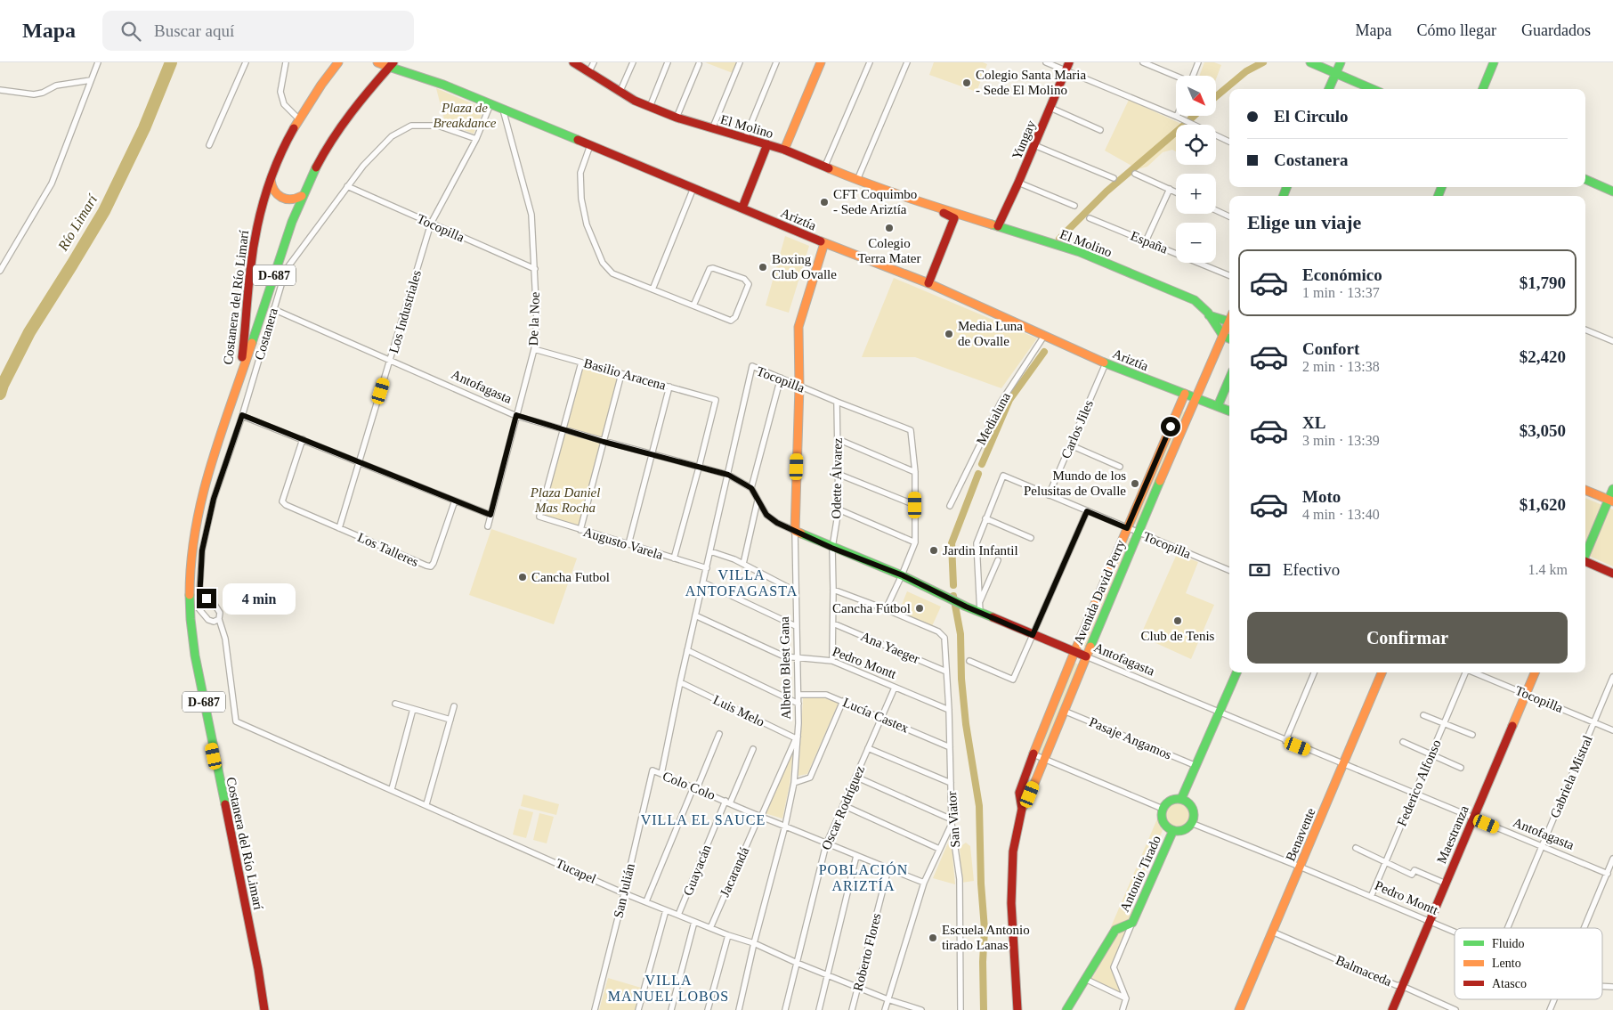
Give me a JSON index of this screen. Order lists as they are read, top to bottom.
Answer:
{
  "streets": {
    "main road": [
      "El Molino",
      "Yungay",
      "Ariztía",
      "D-687",
      "Costanera del Río Limarí",
      "Antofagasta",
      "Avenida David Perry",
      "Alberto Blest Gana",
      "Benavente",
      "Maestranza",
      "Antonio Tirado"
    ],
    "street": [
      "Tocopilla",
      "España",
      "Los Industriales",
      "De la Noe",
      "Costanera",
      "Basilio Aracena",
      "Medialuna",
      "Carlos Jiles",
      "Odette Álvarez",
      "Augusto Varela",
      "Los Talleres",
      "Ana Yaeger",
      "Pedro Montt",
      "Luis Melo",
      "Lucía Castex",
      "Pasaje Angamos",
      "Gabriela Mistral",
      "Federico Alfonso",
      "Colo Colo",
      "Oscar Rodríguez",
      "San Viator",
      "Guayacán",
      "Tucapel",
      "Jacarandá",
      "San Julián",
      "Roberto Flores",
      "Balmaceda"
    ]
  },
  "crossings": [
    ["El Molino", "Yungay"],
    ["El Molino", "Ariztía"],
    ["El Molino", "Avenida David Perry"],
    ["Ariztía", "Costanera del Río Limarí"],
    ["Ariztía", "Los Industriales"],
    ["Ariztía", "De la Noe"],
    ["Ariztía", "Medialuna"],
    ["Ariztía", "Carlos Jiles"],
    ["Ariztía", "Avenida David Perry"],
    ["Ariztía", "Alberto Blest Gana"],
    ["Tocopilla", "Los Industriales"],
    ["Tocopilla", "De la Noe"],
    ["Tocopilla", "Costanera"],
    ["Tocopilla", "Antofagasta"],
    ["Tocopilla", "Carlos Jiles"],
    ["Tocopilla", "Odette Álvarez"],
    ["Tocopilla", "Avenida David Perry"],
    ["Tocopilla", "Alberto Blest Gana"],
    ["Tocopilla", "Gabriela Mistral"],
    ["Tocopilla", "Maestranza"],
    ["Los Industriales", "Costanera"],
    ["Los Industriales", "Antofagasta"],
    ["Los Industriales", "Los Talleres"],
    ["De la Noe", "Basilio Aracena"],
    ["De la Noe", "Antofagasta"],
    ["Costanera", "Antofagasta"],
    ["Costanera", "Tucapel"],
    ["Basilio Aracena", "Antofagasta"],
    ["Antofagasta", "Odette Álvarez"],
    ["Antofagasta", "Augusto Varela"],
    ["Antofagasta", "Avenida David Perry"],
    ["Antofagasta", "Alberto Blest Gana"],
    ["Antofagasta", "Gabriela Mistral"],
    ["Antofagasta", "Federico Alfonso"],
    ["Antofagasta", "Benavente"],
    ["Antofagasta", "Maestranza"],
    ["Odette Álvarez", "Ana Yaeger"],
    ["Odette Álvarez", "Pedro Montt"],
    ["Avenida David Perry", "Pasaje Angamos"],
    ["Ana Yaeger", "San Viator"],
    ["Pedro Montt", "Alberto Blest Gana"],
    ["Pedro Montt", "Federico Alfonso"],
    ["Pedro Montt", "Oscar Rodríguez"],
    ["Pedro Montt", "San Viator"],
    ["Pedro Montt", "Benavente"],
    ["Pedro Montt", "Maestranza"],
    ["Pedro Montt", "Antonio Tirado"],
    ["Alberto Blest Gana", "Luis Melo"],
    ["Alberto Blest Gana", "Lucía Castex"],
    ["Alberto Blest Gana", "Colo Colo"],
    ["Alberto Blest Gana", "Tucapel"],
    ["Alberto Blest Gana", "Jacarandá"],
    ["Luis Melo", "Jacarandá"],
    ["Lucía Castex", "Oscar Rodríguez"],
    ["Lucía Castex", "San Viator"],
    ["Colo Colo", "Oscar Rodríguez"],
    ["Colo Colo", "Guayacán"],
    ["Colo Colo", "Jacarandá"],
    ["Colo Colo", "San Julián"],
    ["Colo Colo", "Roberto Flores"],
    ["Oscar Rodríguez", "Tucapel"],
    ["Benavente", "Balmaceda"],
    ["Maestranza", "Balmaceda"],
    ["Guayacán", "Tucapel"],
    ["Tucapel", "Jacarandá"],
    ["Tucapel", "San Julián"],
    ["Tucapel", "Roberto Flores"]
  ],
  "districts": [
    "VILLA ANTOFAGASTA",
    "VILLA EL SAUCE",
    "POBLACIÓN ARIZTÍA",
    "VILLA MANUEL LOBOS"
  ],
  "water": ["Río Limarí"],
  "parks": ["Plaza de Breakdance", "Plaza Daniel Mas Rocha"],
  "places": [
    "Colegio Santa Maria - Sede El Molino",
    "CFT Coquimbo - Sede Ariztía",
    "Colegio Terra Mater",
    "Boxing Club Ovalle",
    "Media Luna de Ovalle",
    "Mundo de los Pelusitas de Ovalle",
    "Jardin Infantil",
    "Cancha Futbol",
    "Cancha Fútbol",
    "Club de Tenis",
    "Escuela Antonio tirado Lanas"
  ],
  "legend": ["Fluido", "Lento", "Atasco"],
  "north": "bottom right",
  "page": {
    "header": "Mapa",
    "search": "Buscar aquí",
    "nav": ["Mapa", "Cómo llegar", "Guardados"],
    "map_buttons": ["+", "−"],
    "banner": ["El Circulo", "Costanera"],
    "heading": "Elige un viaje",
    "list": [
      {
        "name": "Económico",
        "note": "1 min · 13:37",
        "value": "$1,790"
      },
      {
        "name": "Confort",
        "note": "2 min · 13:38",
        "value": "$2,420"
      },
      {
        "name": "XL",
        "note": "3 min · 13:39",
        "value": "$3,050"
      },
      {
        "name": "Moto",
        "note": "4 min · 13:40",
        "value": "$1,620"
      }
    ],
    "pay": ["Efectivo", "1.4 km"],
    "bubble": "4 min",
    "buttons": "Confirmar"
  }
}
